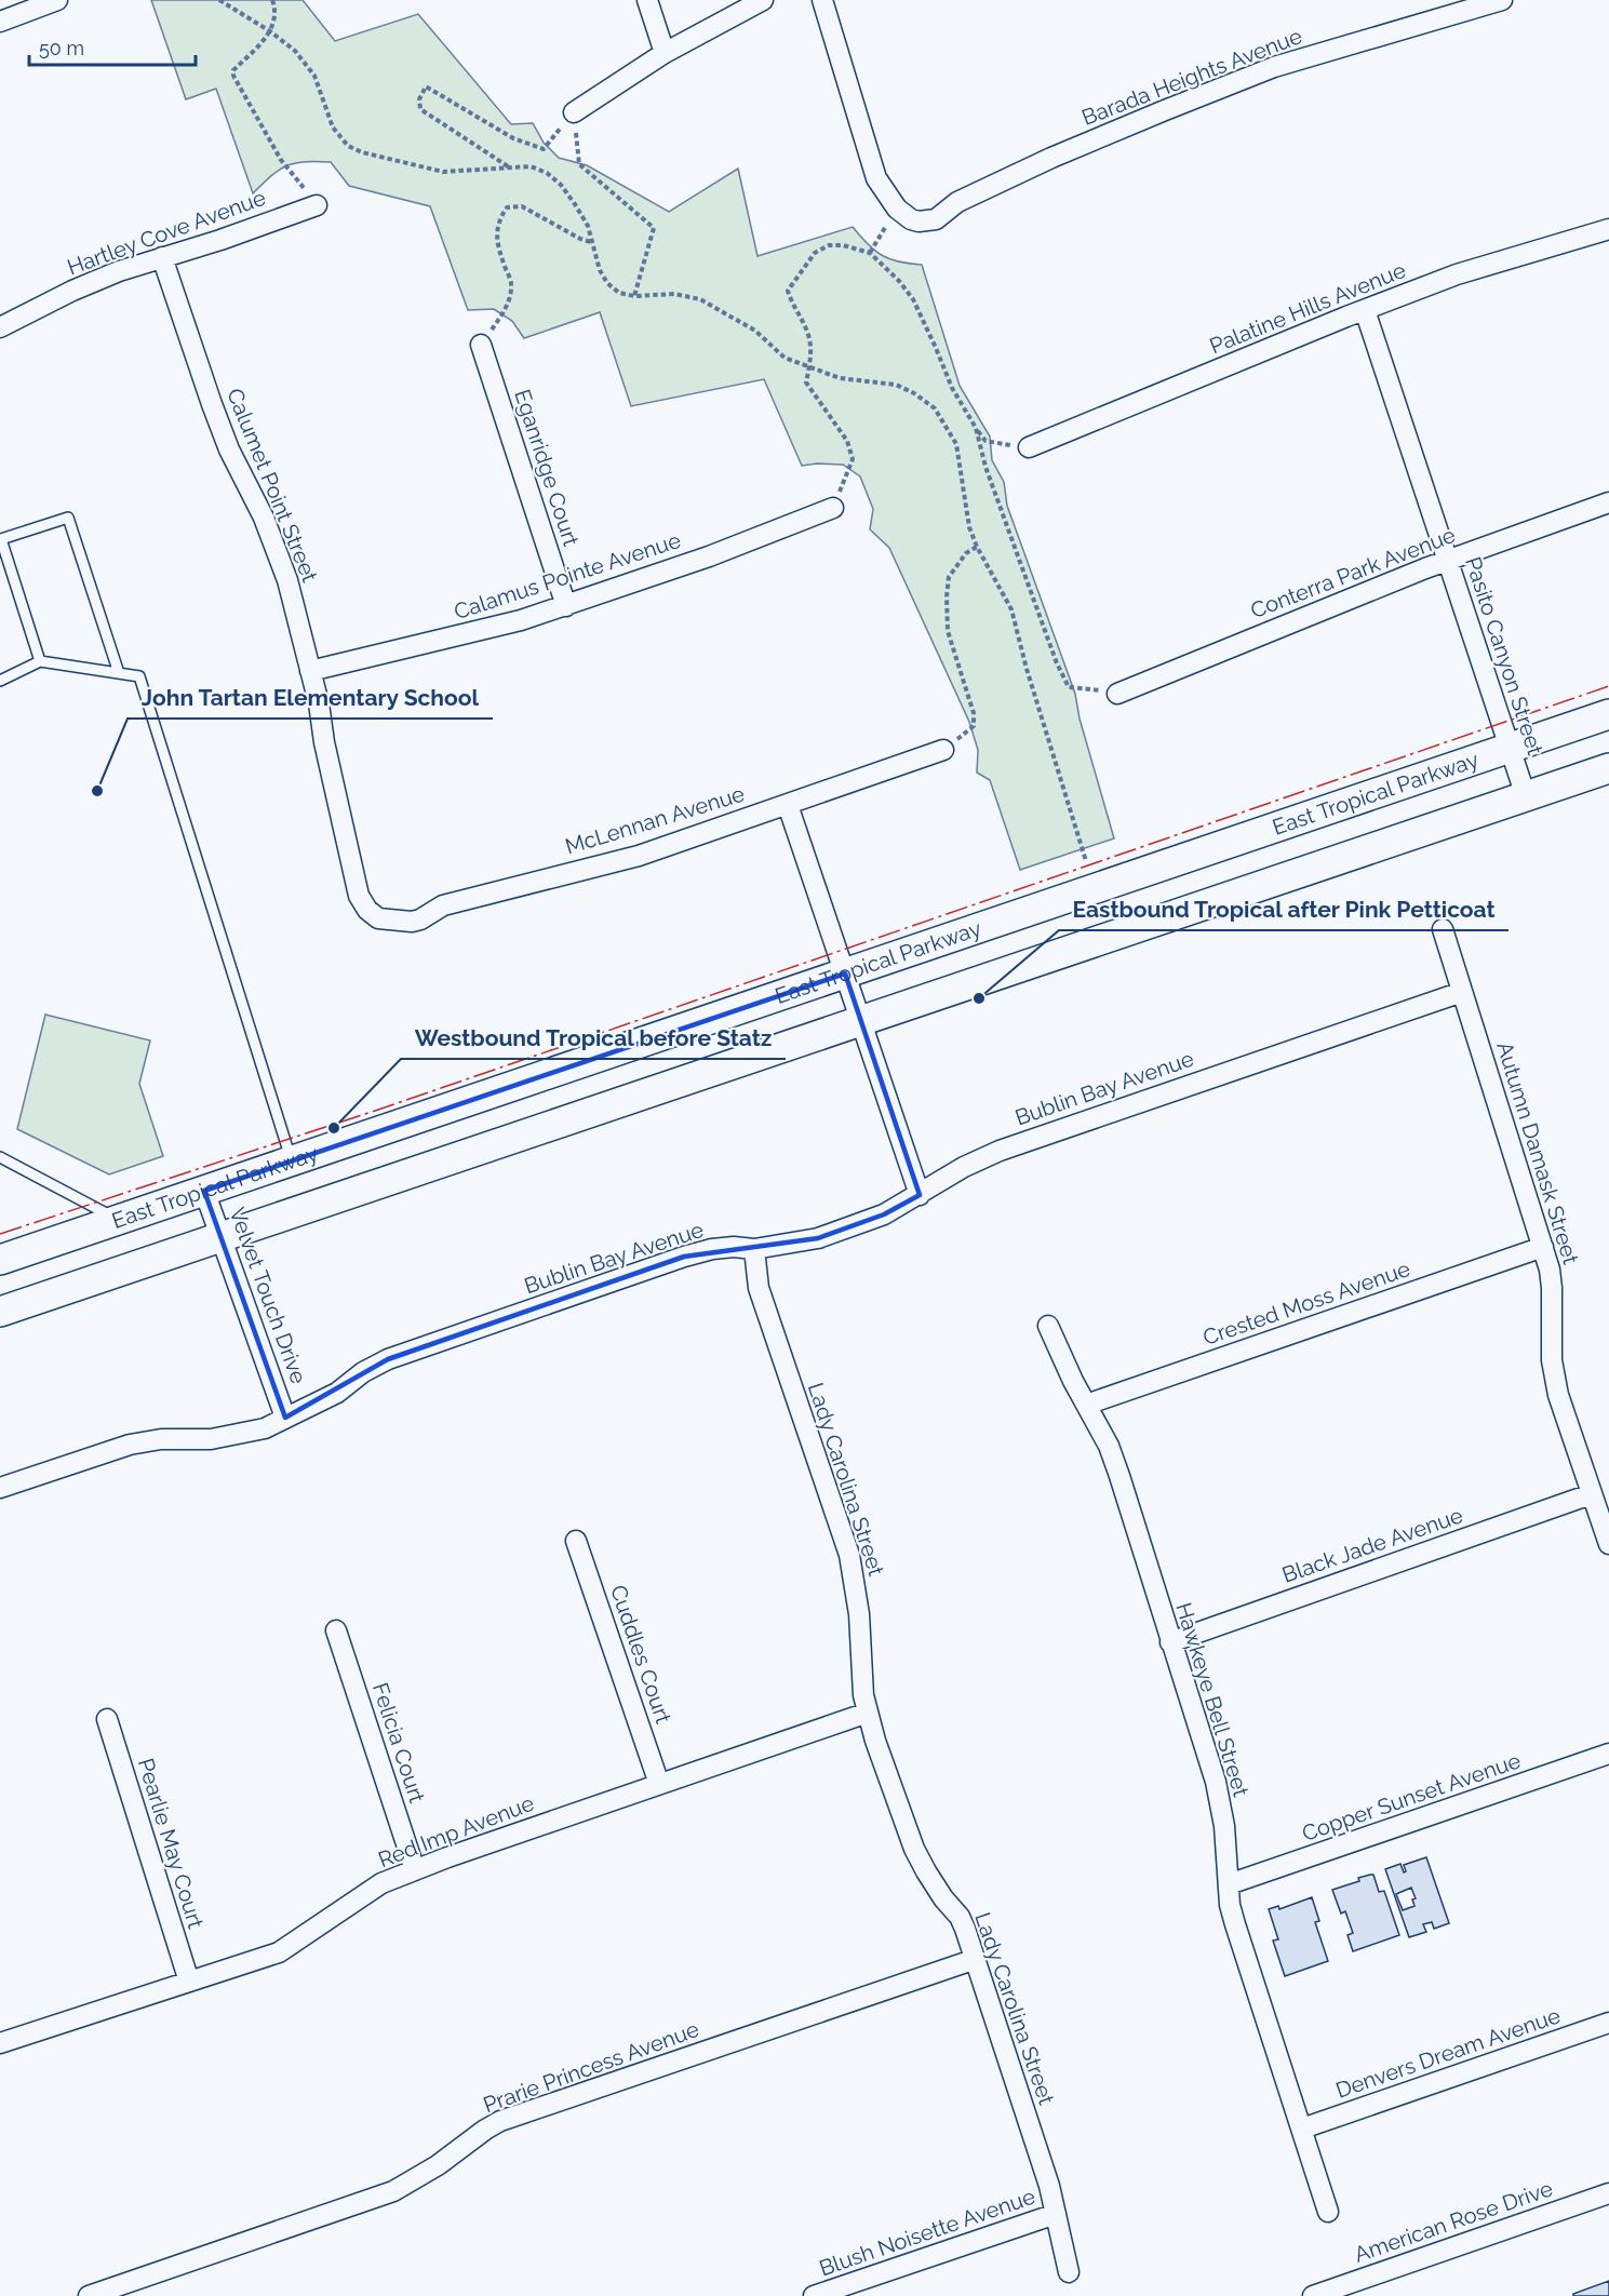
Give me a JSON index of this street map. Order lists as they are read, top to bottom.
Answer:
{
  "streets": {
    "main road": ["East Tropical Parkway"],
    "street": [
      "Barada Heights Avenue",
      "Hartley Cove Avenue",
      "Palatine Hills Avenue",
      "Eganridge Court",
      "Calumet Point Street",
      "Conterra Park Avenue",
      "Calamus Pointe Avenue",
      "Pasito Canyon Street",
      "McLennan Avenue",
      "Bublin Bay Avenue",
      "Autumn Damask Street",
      "Velvet Touch Drive",
      "Crested Moss Avenue",
      "Lady Carolina Street",
      "Black Jade Avenue",
      "Cuddles Court",
      "Hawkeye Bell Street",
      "Felicia Court",
      "Copper Sunset Avenue",
      "Red Imp Avenue",
      "Pearlie May Court",
      "Denvers Dream Avenue",
      "Prarie Princess Avenue",
      "American Rose Drive",
      "Blush Noisette Avenue"
    ]
  },
  "crossings": [
    ["Hartley Cove Avenue", "Calumet Point Street"],
    ["Palatine Hills Avenue", "Pasito Canyon Street"],
    ["Eganridge Court", "Calamus Pointe Avenue"],
    ["Calumet Point Street", "Calamus Pointe Avenue"],
    ["Calumet Point Street", "McLennan Avenue"],
    ["Conterra Park Avenue", "Pasito Canyon Street"],
    ["Pasito Canyon Street", "East Tropical Parkway"],
    ["East Tropical Parkway", "Velvet Touch Drive"],
    ["Bublin Bay Avenue", "Autumn Damask Street"],
    ["Bublin Bay Avenue", "Velvet Touch Drive"],
    ["Bublin Bay Avenue", "Lady Carolina Street"],
    ["Autumn Damask Street", "Crested Moss Avenue"],
    ["Autumn Damask Street", "Black Jade Avenue"],
    ["Crested Moss Avenue", "Hawkeye Bell Street"],
    ["Lady Carolina Street", "Red Imp Avenue"],
    ["Lady Carolina Street", "Prarie Princess Avenue"],
    ["Lady Carolina Street", "Blush Noisette Avenue"],
    ["Black Jade Avenue", "Hawkeye Bell Street"],
    ["Cuddles Court", "Red Imp Avenue"],
    ["Hawkeye Bell Street", "Copper Sunset Avenue"],
    ["Hawkeye Bell Street", "Denvers Dream Avenue"],
    ["Felicia Court", "Red Imp Avenue"],
    ["Red Imp Avenue", "Pearlie May Court"]
  ],
  "places": ["John Tartan Elementary School", "Eastbound Tropical after Pink Petticoat", "Westbound Tropical before Statz"],
  "scale_bar": "50 m"
}
